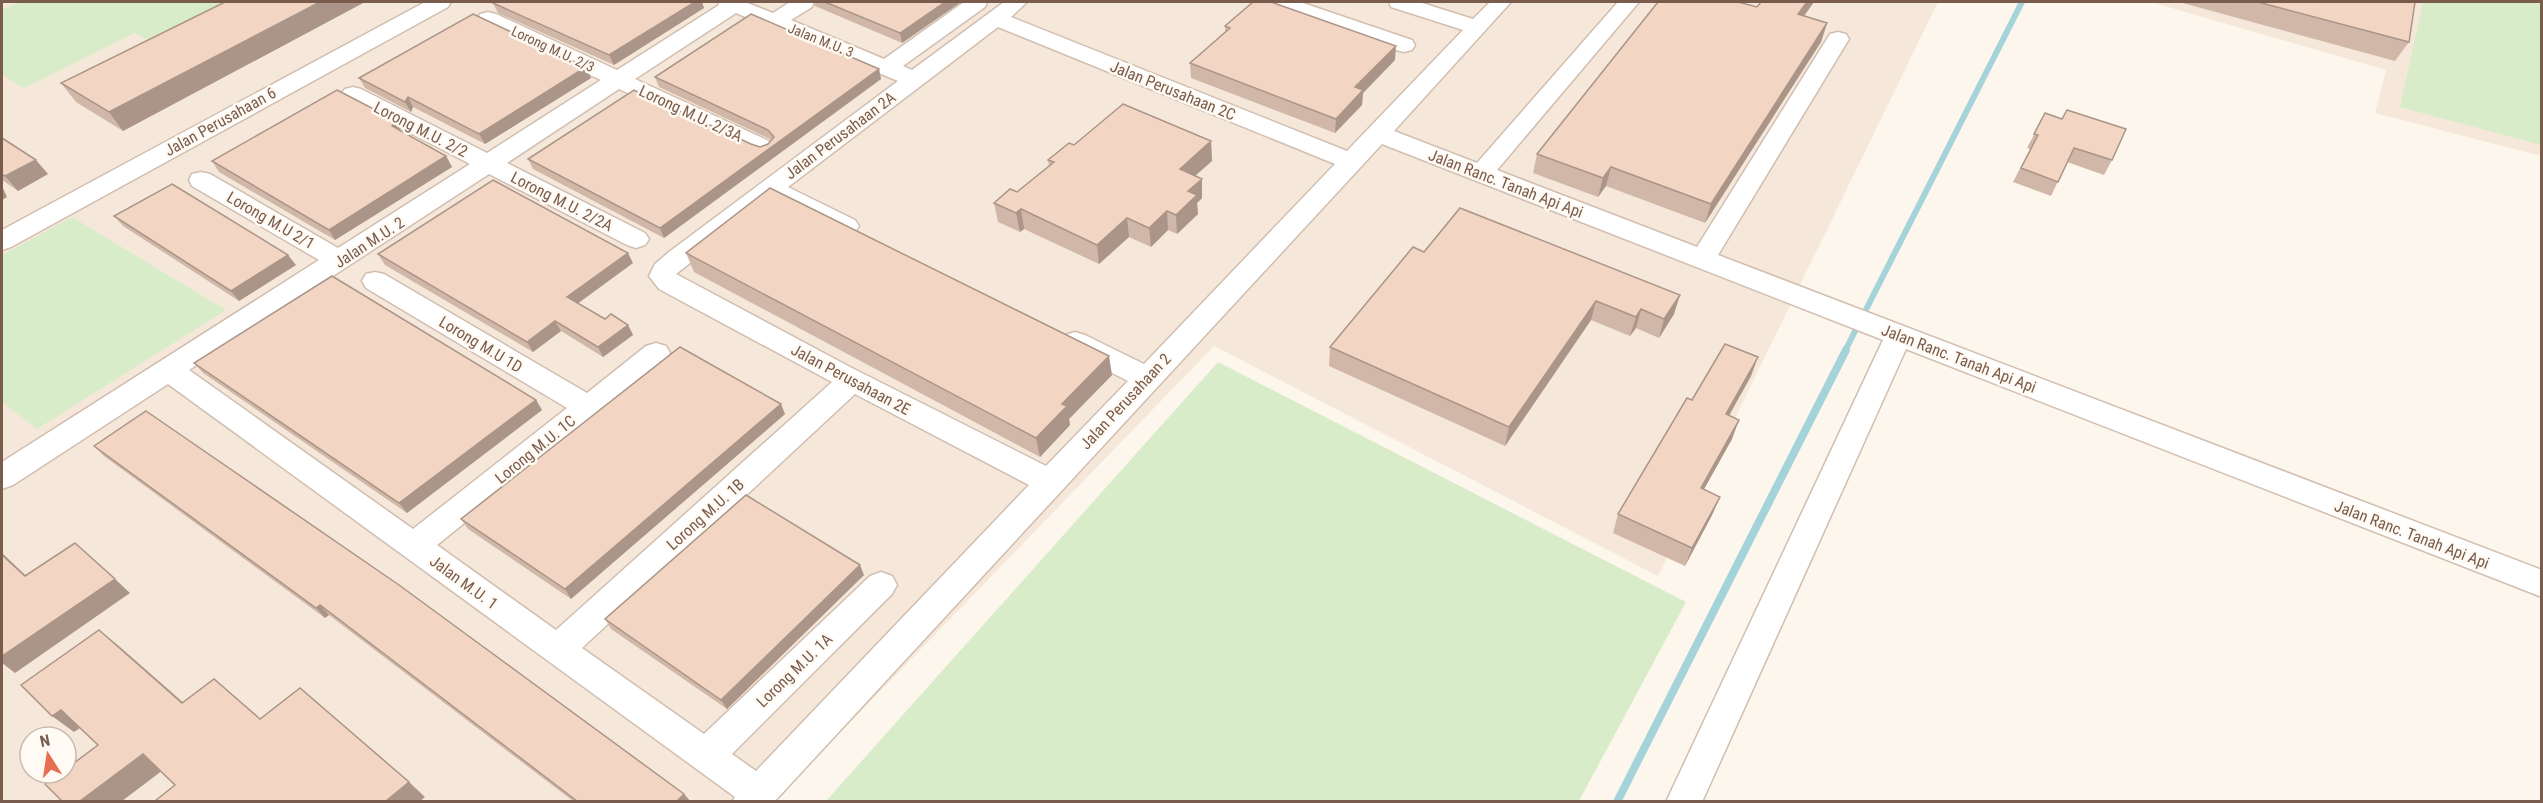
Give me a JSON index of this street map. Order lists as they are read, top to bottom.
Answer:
{
  "streets": {
    "street": [
      "Jalan M.U. 3",
      "Lorong M.U. 2/3",
      "Jalan Perusahaan 2C",
      "Lorong M.U. 2/3A",
      "Jalan Perusahaan 6",
      "Lorong M.U. 2/2",
      "Jalan Perusahaan 2A",
      "Jalan Ranc. Tanah Api Api",
      "Lorong M.U. 2/2A",
      "Lorong M.U 2/1",
      "Jalan M.U. 2",
      "Lorong M.U 1D",
      "Jalan Perusahaan 2E",
      "Jalan Perusahaan 2",
      "Lorong M.U. 1C",
      "Lorong M.U. 1B",
      "Jalan M.U. 1",
      "Lorong M.U. 1A"
    ]
  },
  "crossings": [
    ["Jalan M.U. 3", "Jalan Perusahaan 2A"],
    ["Jalan M.U. 3", "Jalan M.U. 2"],
    ["Lorong M.U. 2/3", "Lorong M.U. 2/3A"],
    ["Lorong M.U. 2/3", "Jalan M.U. 2"],
    ["Jalan Perusahaan 2C", "Jalan Perusahaan 2A"],
    ["Jalan Perusahaan 2C", "Jalan Perusahaan 2"],
    ["Lorong M.U. 2/3A", "Jalan M.U. 2"],
    ["Lorong M.U. 2/2", "Lorong M.U. 2/2A"],
    ["Lorong M.U. 2/2", "Jalan M.U. 2"],
    ["Jalan Perusahaan 2A", "Jalan Perusahaan 2E"],
    ["Jalan Ranc. Tanah Api Api", "Jalan Perusahaan 2"],
    ["Lorong M.U. 2/2A", "Jalan M.U. 2"],
    ["Lorong M.U 2/1", "Jalan M.U. 2"],
    ["Jalan M.U. 2", "Jalan M.U. 1"],
    ["Lorong M.U 1D", "Lorong M.U. 1C"],
    ["Jalan Perusahaan 2E", "Jalan Perusahaan 2"],
    ["Jalan Perusahaan 2E", "Lorong M.U. 1B"],
    ["Jalan Perusahaan 2", "Jalan M.U. 1"],
    ["Lorong M.U. 1C", "Jalan M.U. 1"],
    ["Lorong M.U. 1B", "Jalan M.U. 1"],
    ["Jalan M.U. 1", "Lorong M.U. 1A"]
  ],
  "north": "top"
}
